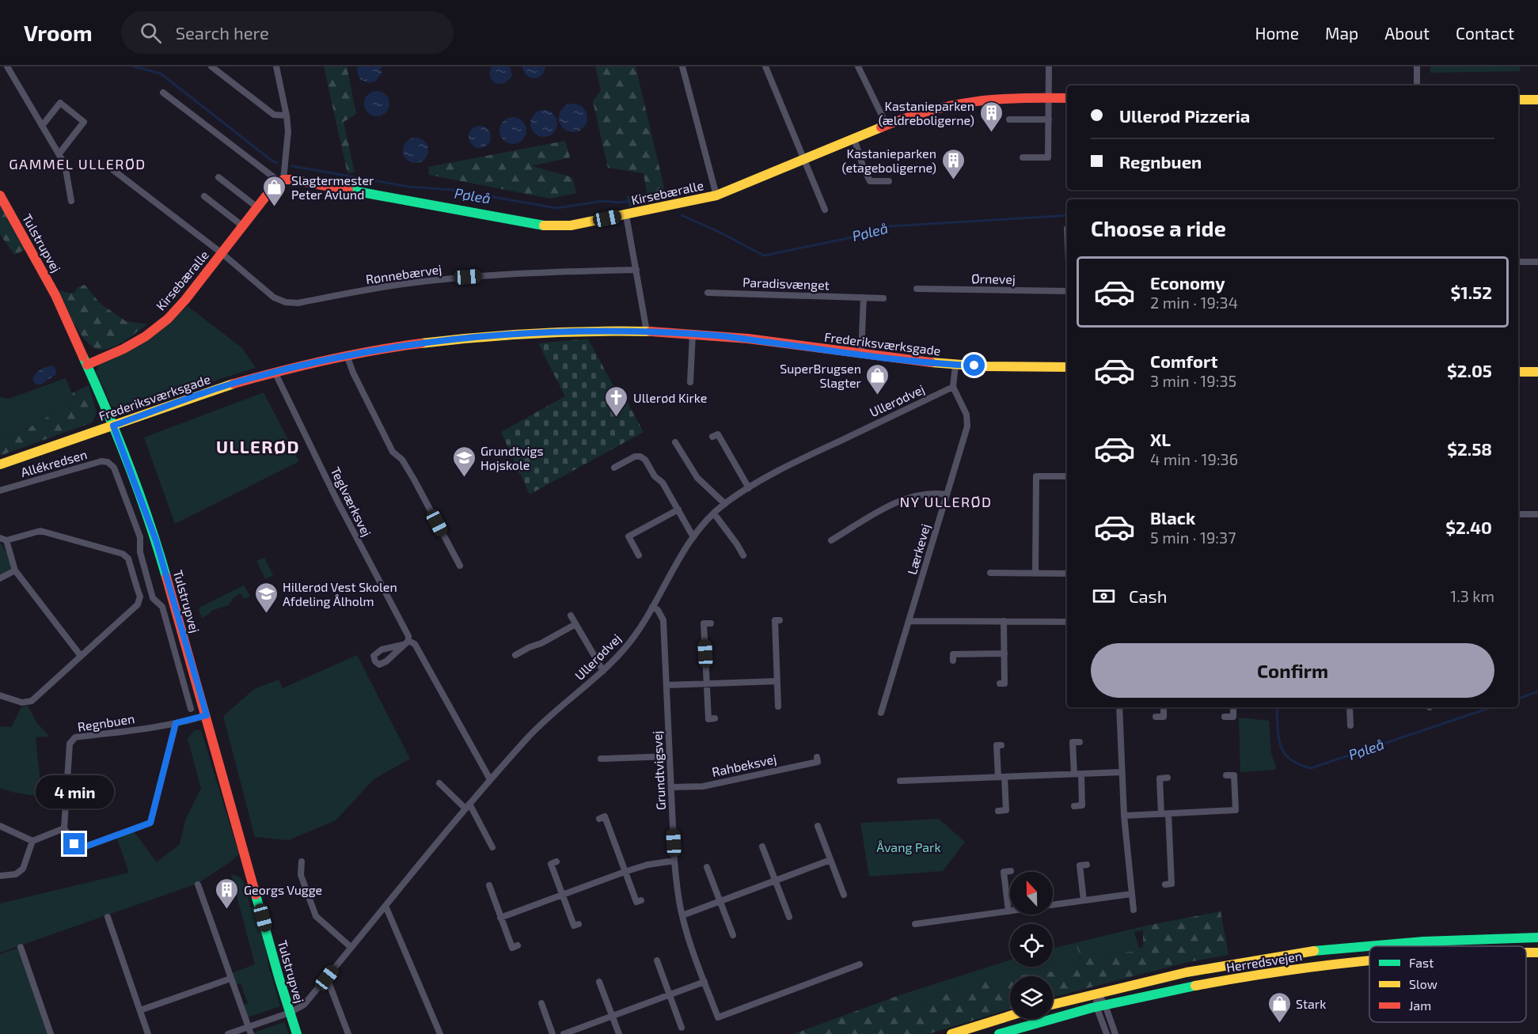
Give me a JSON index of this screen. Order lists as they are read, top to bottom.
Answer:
{
  "streets": {
    "street": [
      "Kirsebæralle",
      "Tulstrupvej",
      "Rønnebærvej",
      "Ørnevej",
      "Paradisvænget",
      "Frederiksværksgade",
      "Ullerødvej",
      "Allékredsen",
      "Teglværksvej",
      "Lærkevej",
      "Regnbuen",
      "Rahbeksvej",
      "Grundtvigsvej",
      "Herredsvejen"
    ]
  },
  "crossings": [
    ["Kirsebæralle", "Tulstrupvej"],
    ["Kirsebæralle", "Rønnebærvej"],
    ["Tulstrupvej", "Frederiksværksgade"],
    ["Tulstrupvej", "Ullerødvej"],
    ["Tulstrupvej", "Regnbuen"],
    ["Frederiksværksgade", "Teglværksvej"],
    ["Ullerødvej", "Teglværksvej"],
    ["Ullerødvej", "Lærkevej"],
    ["Ullerødvej", "Grundtvigsvej"],
    ["Rahbeksvej", "Grundtvigsvej"]
  ],
  "districts": ["GAMMEL ULLERØD", "ULLERØD", "NY ULLERØD"],
  "water": ["Pøleå"],
  "parks": ["Åvang Park"],
  "places": {
    "building": ["Kastanieparken (ældreboligerne)", "Kastanieparken (etageboligerne)", "Georgs Vugge"],
    "shop": ["Slagtermester Peter Avlund", "SuperBrugsen Slagter", "Stark"],
    "church": ["Ullerød Kirke"],
    "school or university": ["Grundtvigs Højskole", "Hillerød Vest Skolen Afdeling Ålholm"]
  },
  "legend": ["Fast", "Slow", "Jam"],
  "north": "top",
  "page": {
    "header": "Vroom",
    "search": "Search here",
    "nav": [
      "Home",
      "Map",
      "About",
      "Contact"
    ],
    "banner": ["Ullerød Pizzeria", "Regnbuen"],
    "heading": "Choose a ride",
    "list": [
      {
        "name": "Economy",
        "note": "2 min · 19:34",
        "value": "$1.52"
      },
      {
        "name": "Comfort",
        "note": "3 min · 19:35",
        "value": "$2.05"
      },
      {
        "name": "XL",
        "note": "4 min · 19:36",
        "value": "$2.58"
      },
      {
        "name": "Black",
        "note": "5 min · 19:37",
        "value": "$2.40"
      }
    ],
    "pay": ["Cash", "1.3 km"],
    "buttons": "Confirm",
    "bubble": "4 min"
  }
}
